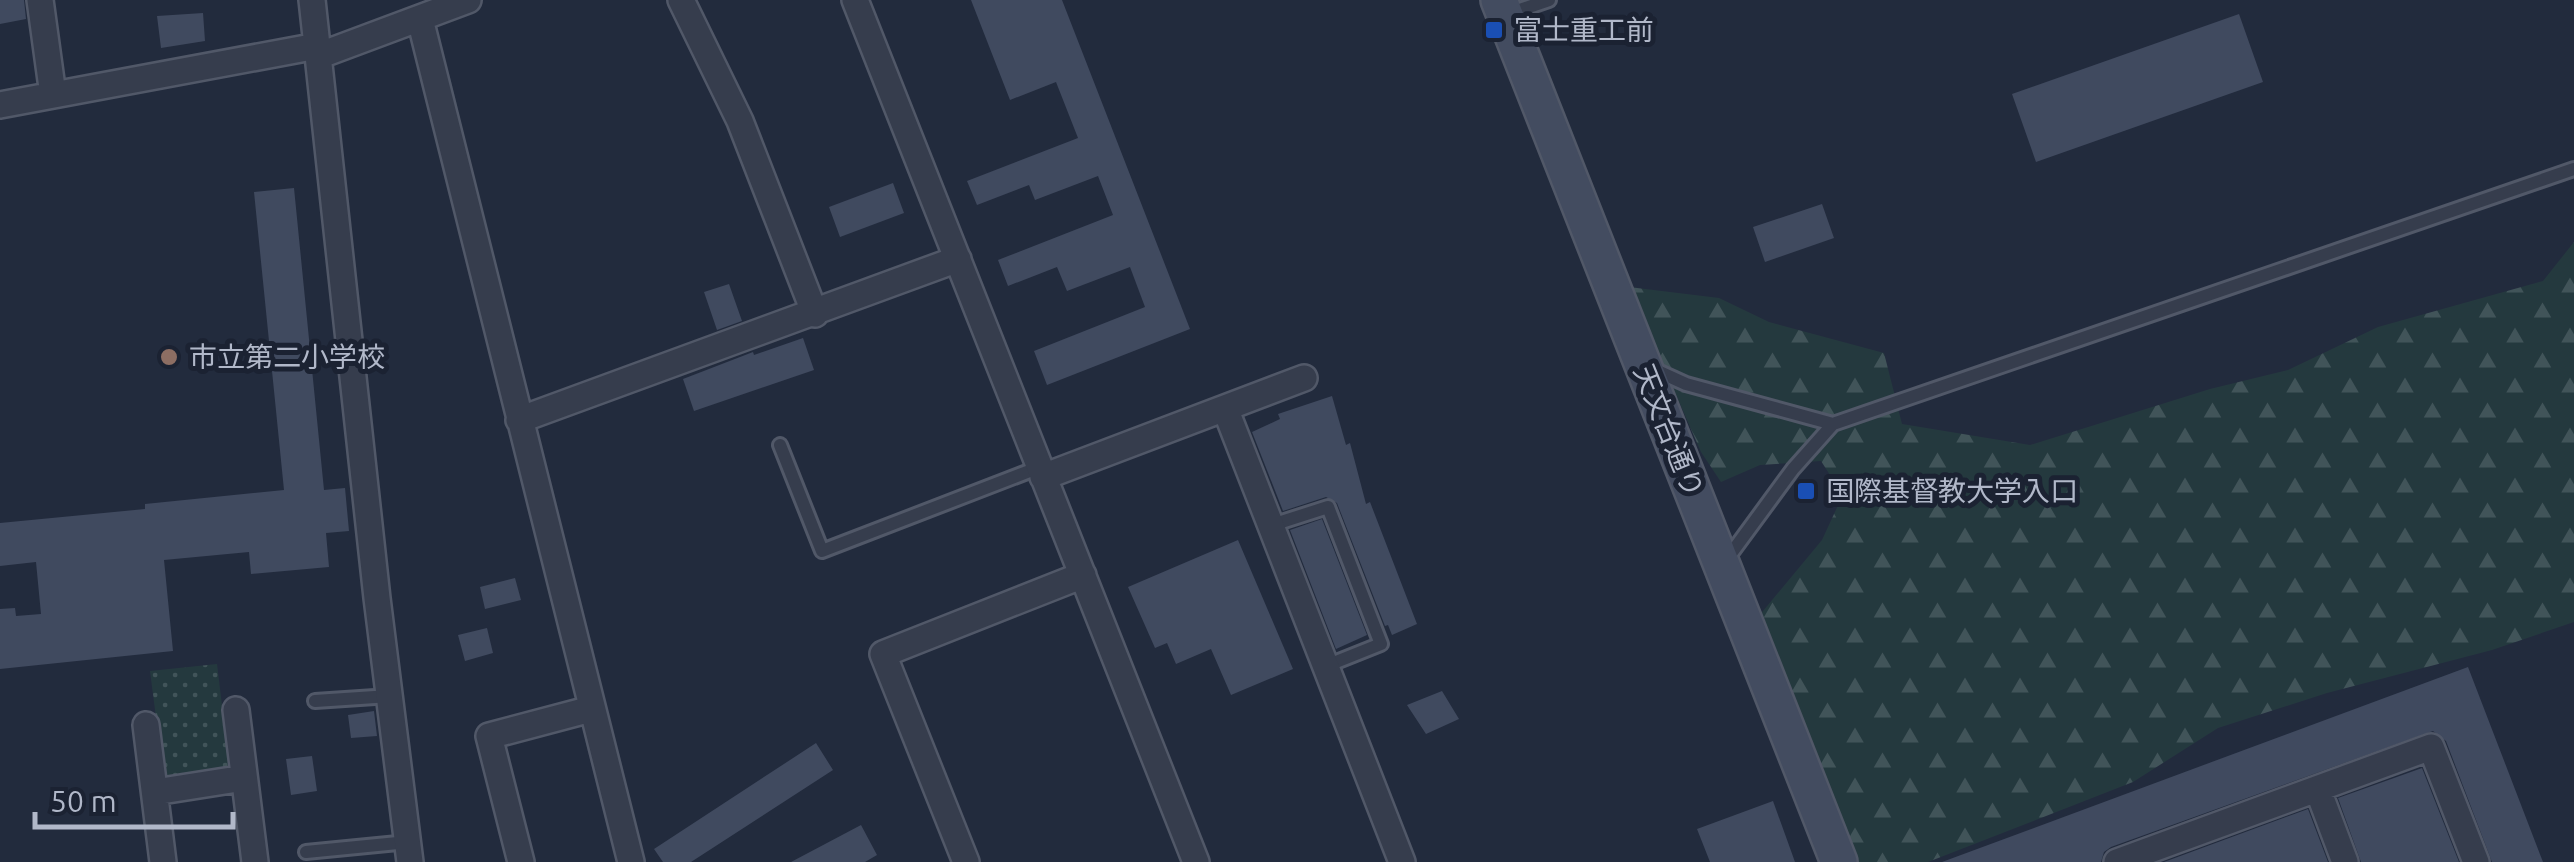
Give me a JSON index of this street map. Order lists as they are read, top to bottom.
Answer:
{
  "streets": {
    "main road": ["天文台通り"]
  },
  "places": {
    "transit": ["富士重工前", "国際基督教大学入口"],
    "other": ["市立第二小学校"]
  },
  "scale_bar": "50 m"
}
